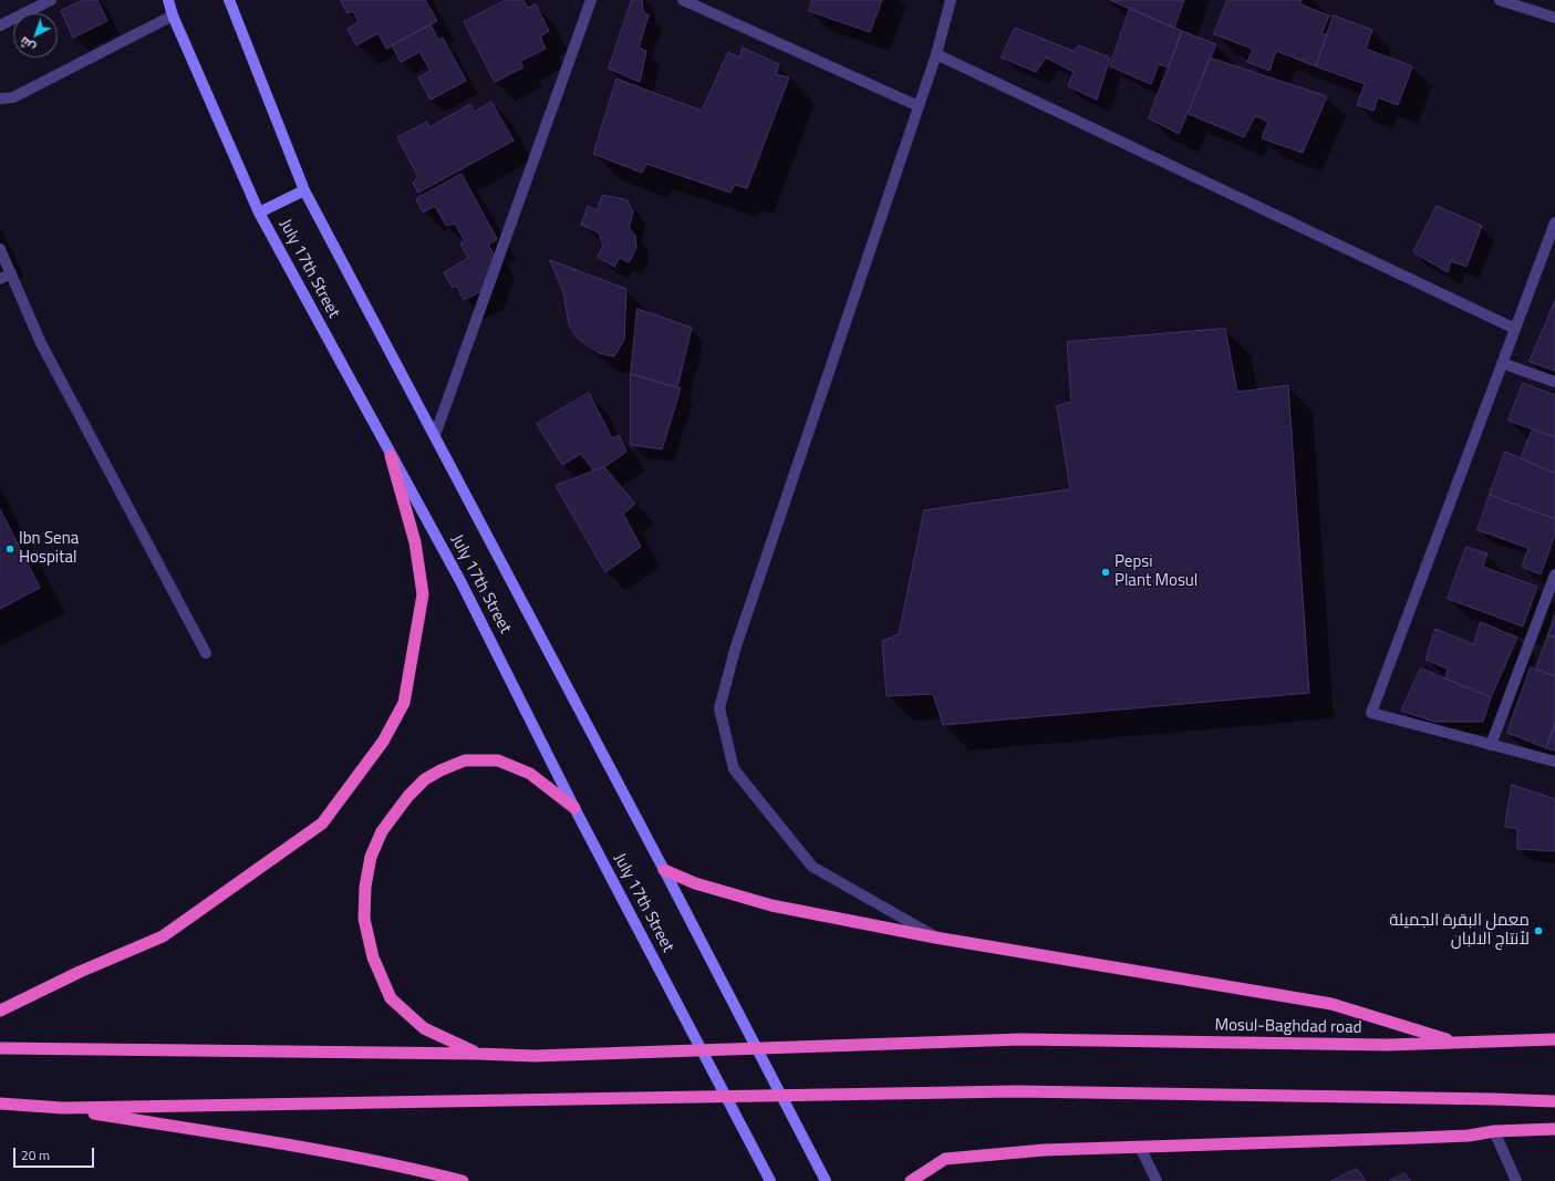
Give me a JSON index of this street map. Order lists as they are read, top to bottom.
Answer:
{
  "streets": {
    "highway": ["Mosul-Baghdad road"],
    "main road": ["July 17th Street"]
  },
  "places": ["Ibn Sena Hospital", "Pepsi Plant Mosul", "معمل البقرة الجميلة لأنتاج الالبان"],
  "scale_bar": "20 m",
  "north": "bottom left"
}
